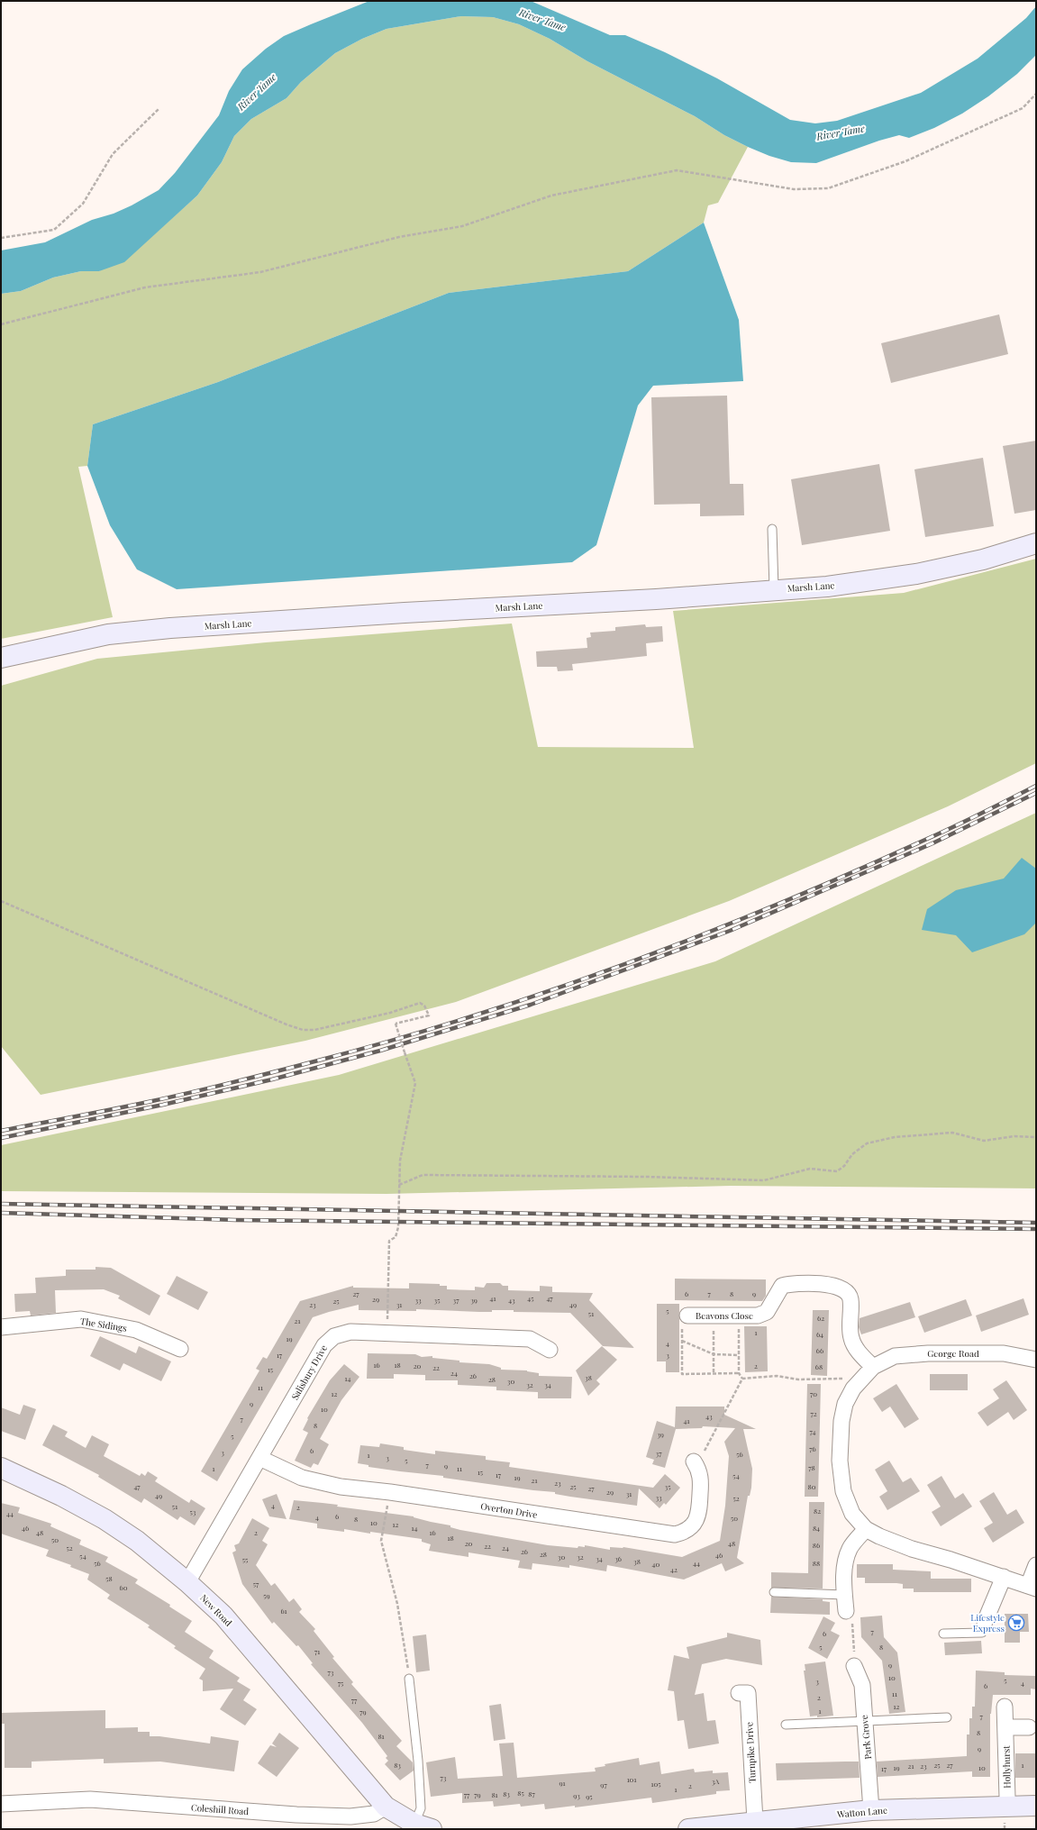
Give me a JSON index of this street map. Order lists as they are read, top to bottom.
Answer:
{
  "streets": {
    "main road": ["Marsh Lane", "New Road", "Watton Lane"],
    "street": [
      "Beavons Close",
      "The Sidings",
      "George Road",
      "Salisbury Drive",
      "Overton Drive",
      "Park Grove",
      "Turnpike Drive",
      "Hollyhurst",
      "Coleshill Road"
    ]
  },
  "crossings": [
    ["Beavons Close", "George Road"],
    ["Salisbury Drive", "Overton Drive"],
    ["Salisbury Drive", "New Road"],
    ["New Road", "Coleshill Road"],
    ["Park Grove", "Watton Lane"],
    ["Turnpike Drive", "Watton Lane"],
    ["Hollyhurst", "Watton Lane"]
  ],
  "water": ["River Tame"],
  "places": {
    "supermarket": ["Lifestyle Express"]
  },
  "house_numbers": [
    "27",
    "6",
    "7",
    "8",
    "9",
    "41",
    "45",
    "47",
    "29",
    "33",
    "35",
    "37",
    "39",
    "43",
    "25",
    "23",
    "31",
    "49",
    "5",
    "51",
    "62",
    "21",
    "1",
    "64",
    "19",
    "4",
    "66",
    "17",
    "3",
    "16",
    "18",
    "20",
    "2",
    "68",
    "22",
    "15",
    "24",
    "26",
    "38",
    "14",
    "28",
    "30",
    "32",
    "34",
    "11",
    "12",
    "70",
    "9",
    "10",
    "72",
    "43",
    "7",
    "41",
    "8",
    "74",
    "39",
    "5",
    "76",
    "6",
    "3",
    "37",
    "56",
    "1",
    "3",
    "5",
    "7",
    "9",
    "78",
    "1",
    "11",
    "15",
    "17",
    "54",
    "19",
    "21",
    "23",
    "47",
    "25",
    "35",
    "80",
    "27",
    "29",
    "31",
    "49",
    "33",
    "52",
    "4",
    "51",
    "2",
    "82",
    "53",
    "44",
    "6",
    "4",
    "50",
    "8",
    "10",
    "12",
    "46",
    "14",
    "84",
    "48",
    "2",
    "16",
    "18",
    "50",
    "20",
    "48",
    "86",
    "22",
    "52",
    "24",
    "26",
    "28",
    "46",
    "54",
    "30",
    "32",
    "34",
    "36",
    "55",
    "38",
    "56",
    "44",
    "88",
    "40",
    "42",
    "58",
    "57",
    "60",
    "59",
    "61",
    "7",
    "6",
    "5",
    "8",
    "71",
    "9",
    "73",
    "10",
    "5",
    "3",
    "75",
    "4",
    "6",
    "11",
    "2",
    "77",
    "12",
    "1",
    "79",
    "7",
    "8",
    "81",
    "9",
    "83",
    "25",
    "27",
    "1",
    "21",
    "23",
    "19",
    "10",
    "17",
    "73",
    "101",
    "3A",
    "91",
    "105",
    "97",
    "2",
    "1",
    "85",
    "83",
    "87",
    "77",
    "79",
    "81",
    "93",
    "95"
  ]
}
